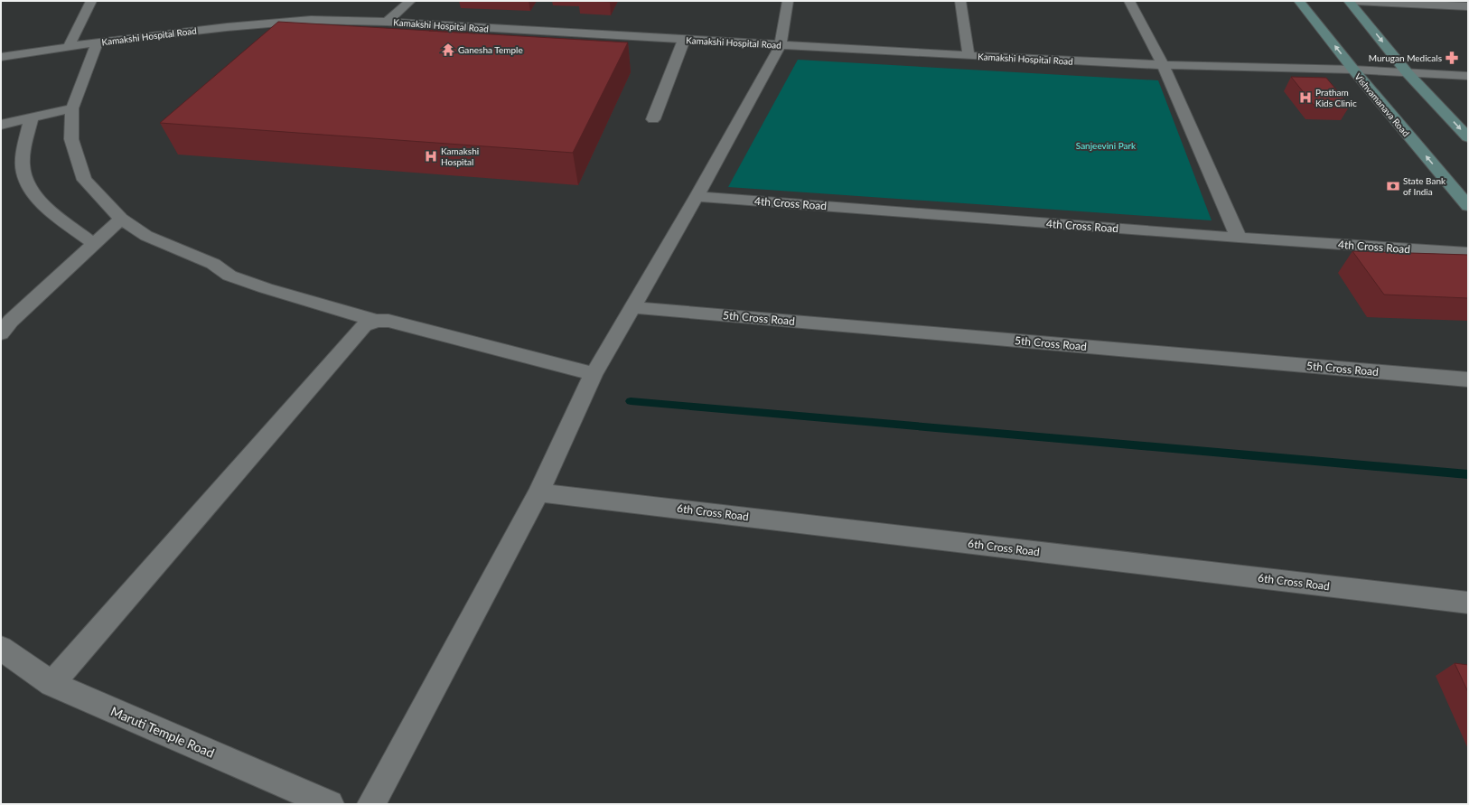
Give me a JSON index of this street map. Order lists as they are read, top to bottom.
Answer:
{
  "streets": {
    "main road": ["Vishvamanava Road"],
    "street": [
      "Kamakshi Hospital Road",
      "4th Cross Road",
      "5th Cross Road",
      "6th Cross Road",
      "Maruti Temple Road"
    ]
  },
  "crossings": [
    ["Kamakshi Hospital Road", "Vishvamanava Road"]
  ],
  "parks": ["Sanjeevini Park"],
  "places": {
    "temple": ["Ganesha Temple"],
    "pharmacy": ["Murugan Medicals"],
    "hospital": ["Pratham Kids Clinic", "Kamakshi Hospital"],
    "bank": ["State Bank of India"]
  }
}
